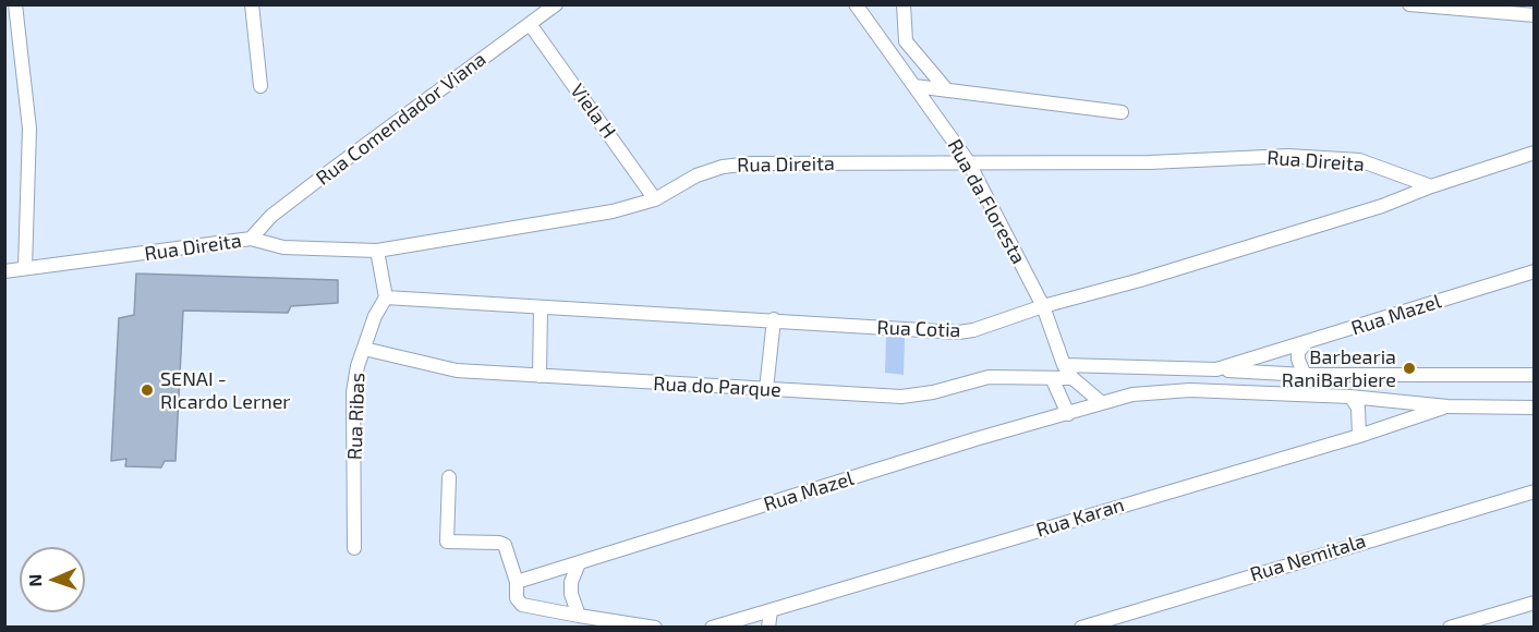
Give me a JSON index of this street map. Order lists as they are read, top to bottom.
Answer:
{
  "streets": {
    "street": [
      "Viela H",
      "Rua Comendador Viana",
      "Rua Direita",
      "Rua da Floresta",
      "Rua Mazel",
      "Rua Cotia",
      "Rua do Parque",
      "Rua Ribas",
      "Rua Karan",
      "Rua Nemitala"
    ]
  },
  "crossings": [
    ["Viela H", "Rua Comendador Viana"],
    ["Viela H", "Rua Direita"],
    ["Rua Comendador Viana", "Rua Direita"],
    ["Rua Direita", "Rua da Floresta"],
    ["Rua Direita", "Rua Cotia"],
    ["Rua da Floresta", "Rua Mazel"],
    ["Rua da Floresta", "Rua Cotia"],
    ["Rua da Floresta", "Rua do Parque"],
    ["Rua Mazel", "Rua Karan"],
    ["Rua Cotia", "Rua Ribas"],
    ["Rua do Parque", "Rua Ribas"]
  ],
  "places": ["Barbearia RaniBarbiere", "SENAI - RIcardo Lerner"],
  "north": "left"
}
